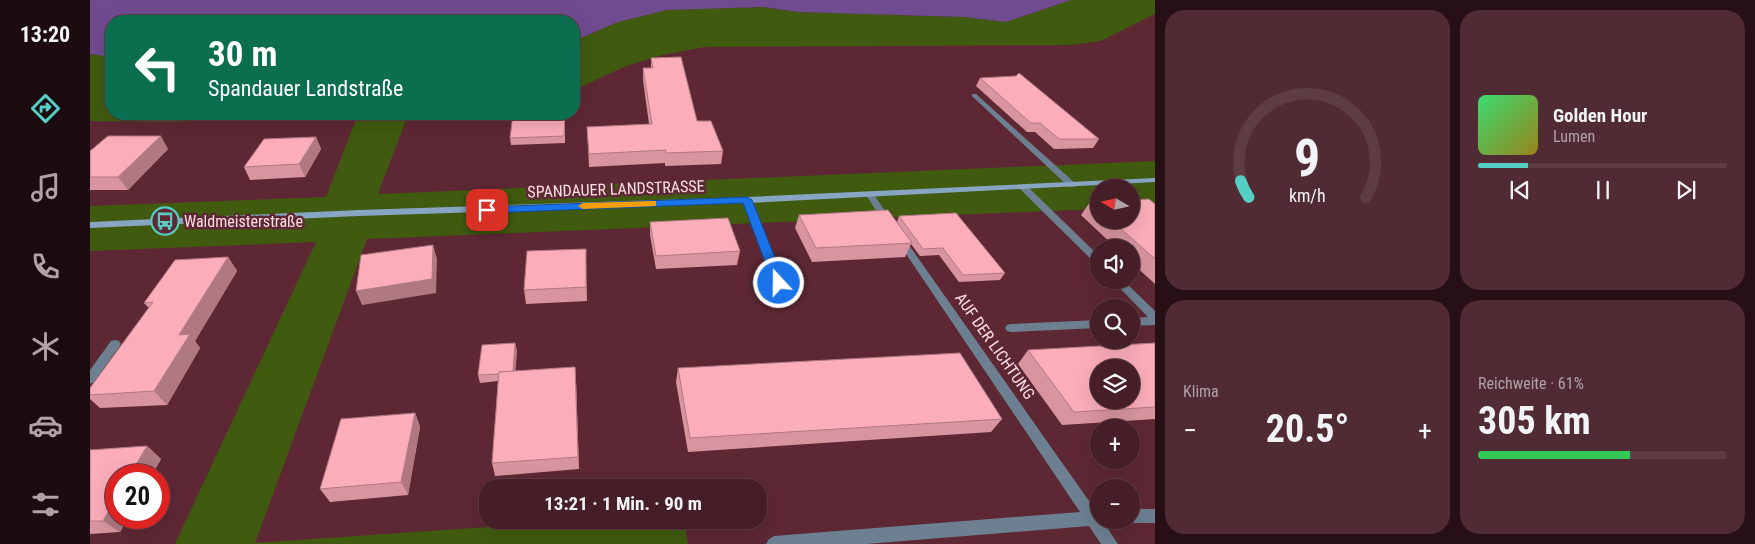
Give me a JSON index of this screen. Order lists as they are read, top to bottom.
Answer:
{
  "streets": {
    "main road": ["SPANDAUER LANDSTRASSE"],
    "street": ["AUF DER LICHTUNG"]
  },
  "crossings": [
    ["SPANDAUER LANDSTRASSE", "AUF DER LICHTUNG"]
  ],
  "places": {
    "bus stop": ["Waldmeisterstraße"]
  },
  "north": "left",
  "page": {
    "tabs": "13:20",
    "turn": ["30 m", "Spandauer Landstraße"],
    "song": ["Golden Hour", "Lumen"],
    "map_buttons": ["+", "−"],
    "tile": [
      "Klima",
      ["Reichweite · 61%", "305 km"]
    ],
    "heat": ["−", "20.5°", "+"],
    "limit": "20",
    "trip": "13:21 · 1 Min. · 90 m",
    "gauge": ["9", "km/h"]
  }
}
